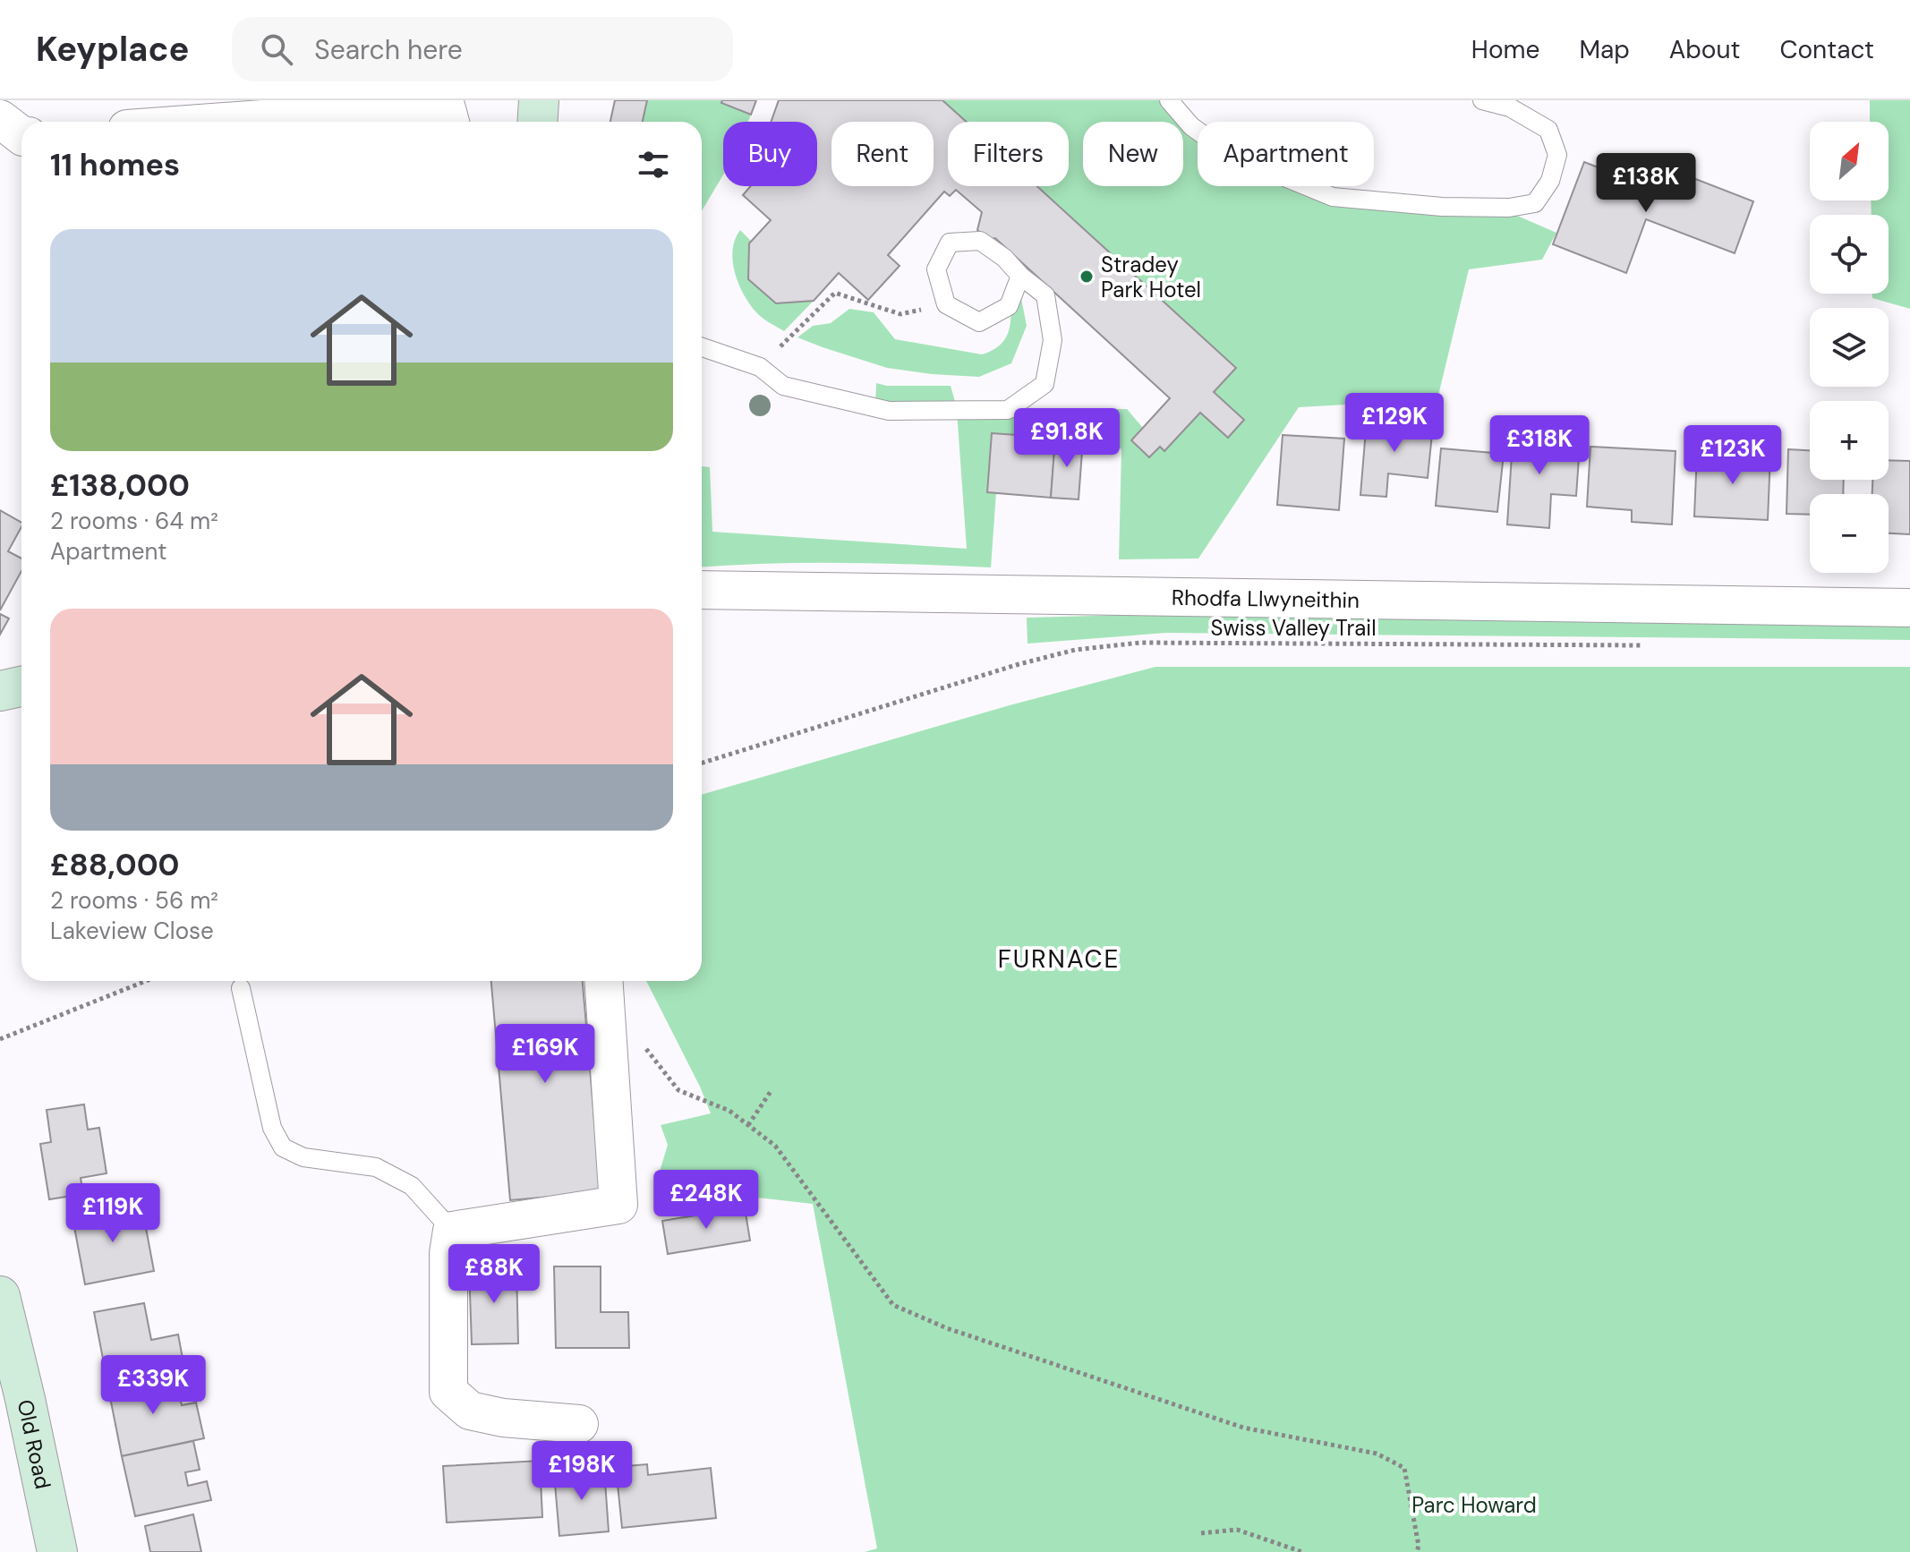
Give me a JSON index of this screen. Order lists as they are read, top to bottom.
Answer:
{
  "streets": {
    "street": ["Rhodfa Llwyneithin", "Old Road"],
    "path": ["Swiss Valley Trail"]
  },
  "districts": ["FURNACE"],
  "parks": ["Parc Howard"],
  "places": ["Stradey Park Hotel"],
  "north": "top right",
  "page": {
    "header": "Keyplace",
    "search": "Search here",
    "nav": [
      "Home",
      "Map",
      "About",
      "Contact"
    ],
    "map_buttons": ["+", "−"],
    "chip": [
      "Buy",
      "Rent",
      "Filters",
      "New",
      "Apartment"
    ],
    "heading": "11 homes",
    "price": [
      "£138K",
      "£129K",
      "£91.8K",
      "£318K",
      "£123K",
      "£169K",
      "£248K",
      "£119K",
      "£88K",
      "£339K",
      "£198K"
    ],
    "list": [
      {
        "name": "£138,000",
        "note": "2 rooms · 64 m² · Apartment"
      },
      {
        "name": "£88,000",
        "note": "2 rooms · 56 m² · Lakeview Close"
      }
    ]
  }
}
